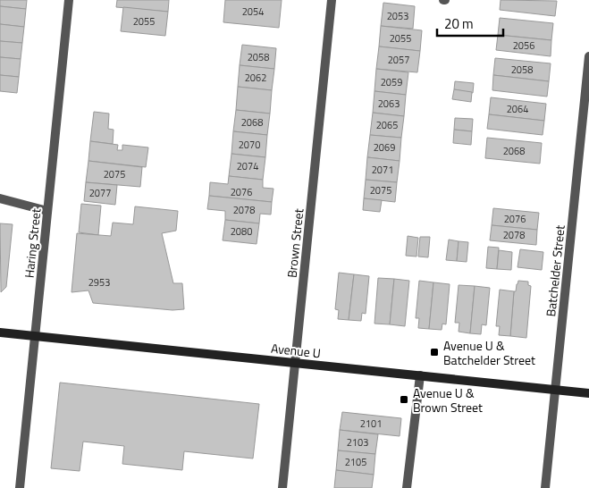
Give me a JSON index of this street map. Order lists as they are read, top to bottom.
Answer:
{
  "streets": {
    "main road": ["Avenue U"],
    "street": ["Haring Street", "Brown Street", "Batchelder Street"]
  },
  "crossings": [
    ["Haring Street", "Avenue U"],
    ["Brown Street", "Avenue U"],
    ["Batchelder Street", "Avenue U"]
  ],
  "places": {
    "transit": ["Avenue U & Batchelder Street", "Avenue U & Brown Street"]
  },
  "house_numbers": [
    "2054",
    "2053",
    "2055",
    "2055",
    "2056",
    "2058",
    "2057",
    "2058",
    "2062",
    "2059",
    "2063",
    "2064",
    "2068",
    "2065",
    "2070",
    "2069",
    "2068",
    "2074",
    "2071",
    "2075",
    "2075",
    "2076",
    "2077",
    "2078",
    "2076",
    "2080",
    "2078",
    "2953",
    "2101",
    "2103",
    "2105"
  ],
  "scale_bar": "20 m"
}
